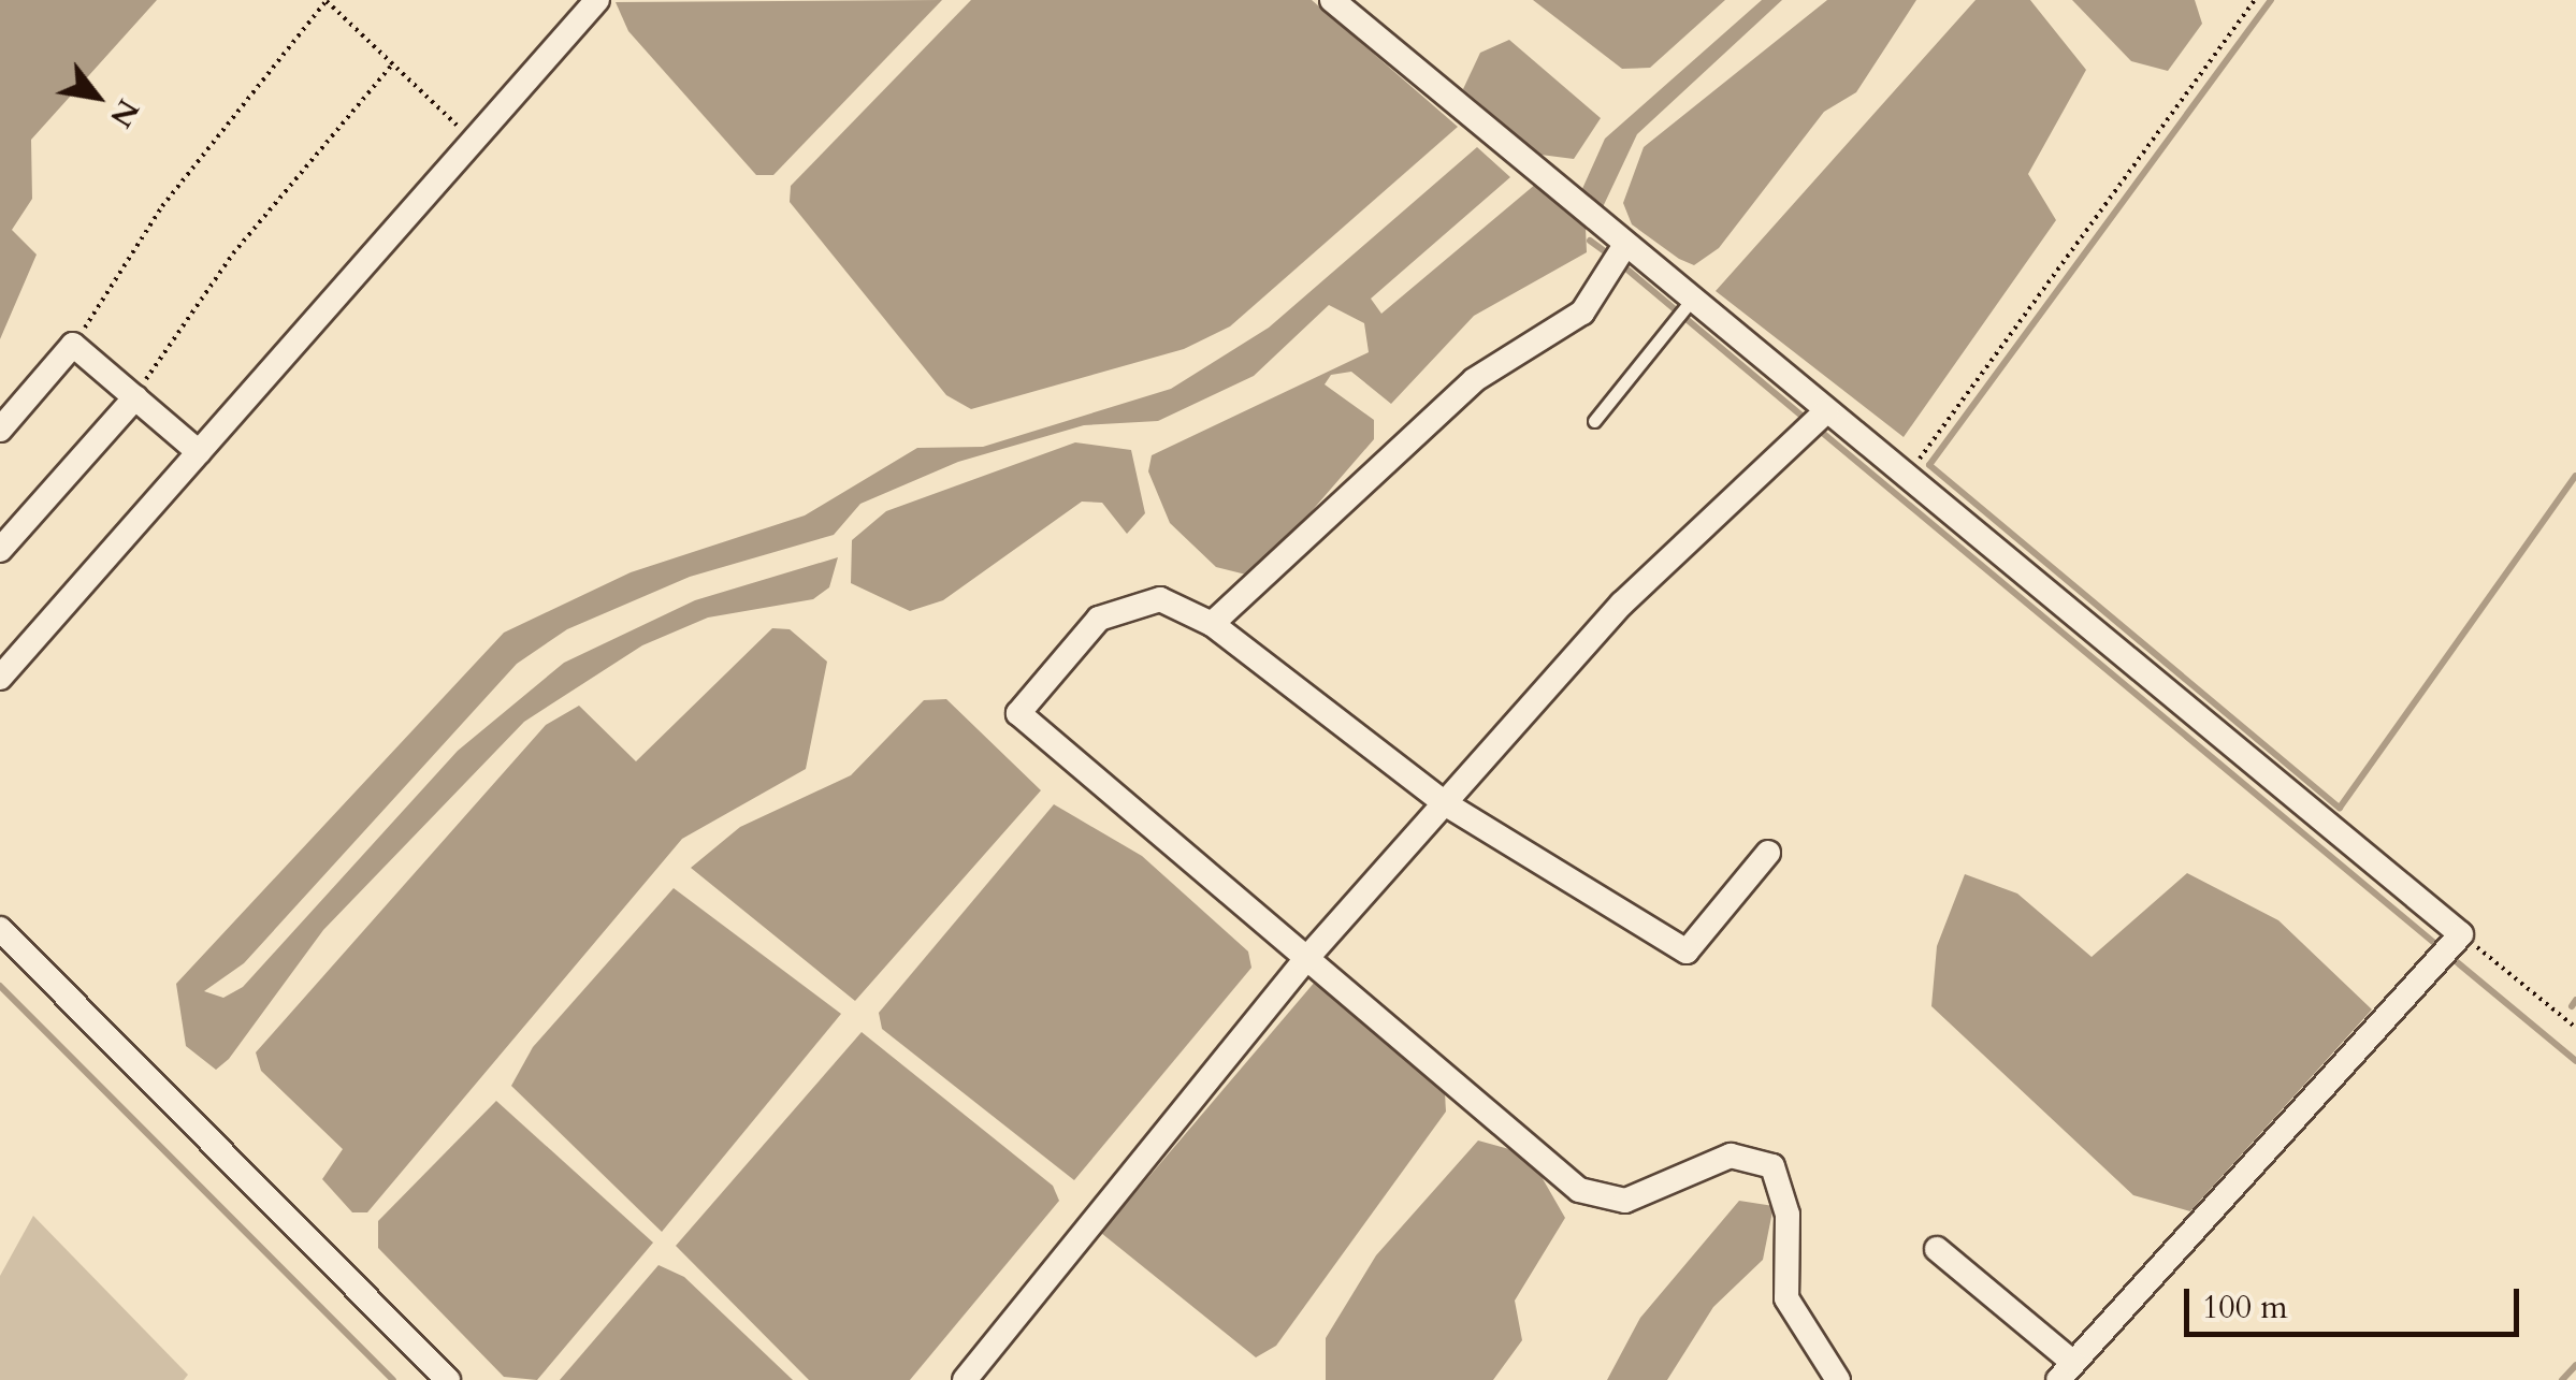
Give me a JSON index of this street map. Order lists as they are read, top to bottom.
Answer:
{
  "scale_bar": "100 m",
  "north": "bottom right"
}
